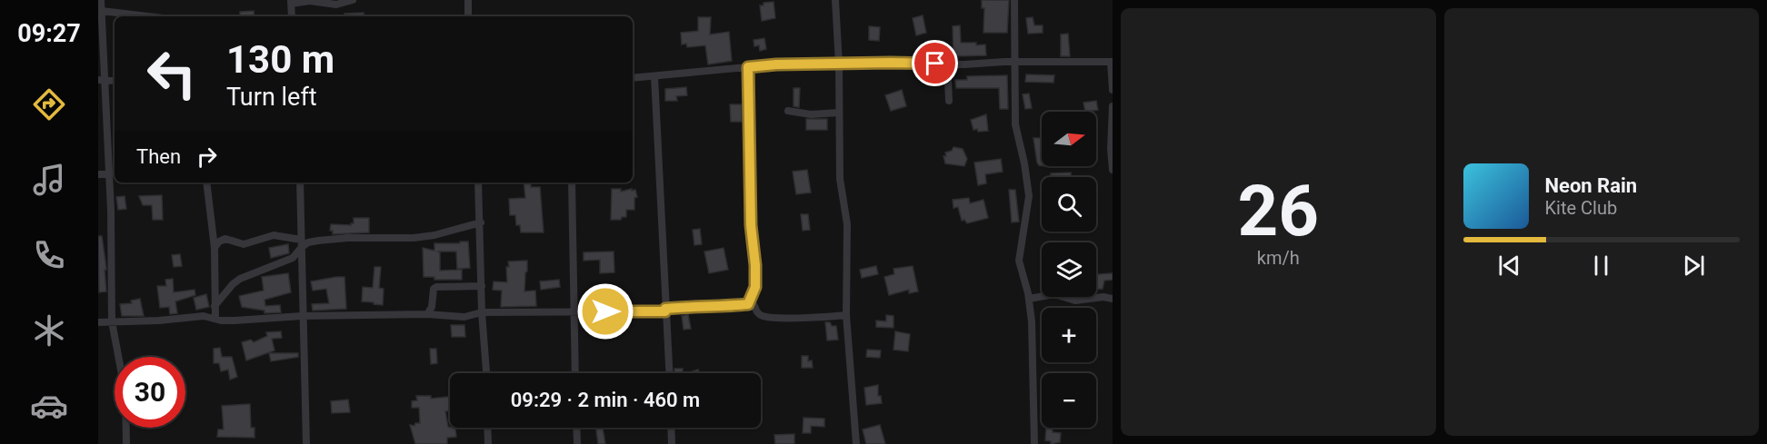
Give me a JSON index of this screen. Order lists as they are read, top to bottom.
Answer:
{
  "north": "right",
  "page": {
    "tabs": "09:27",
    "tile": ["26", "km/h"],
    "turn": ["130 m", "Turn left"],
    "map_buttons": ["+", "−"],
    "then": "Then",
    "song": ["Neon Rain", "Kite Club"],
    "limit": "30",
    "trip": "09:29 · 2 min · 460 m"
  }
}
